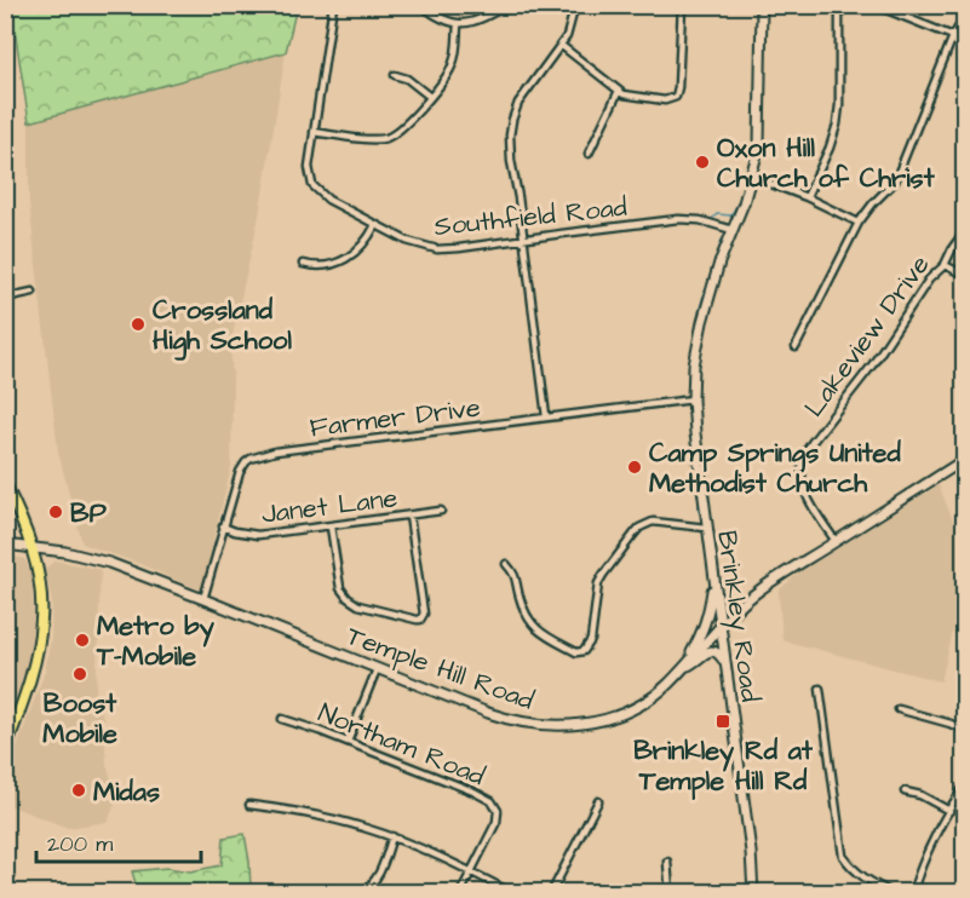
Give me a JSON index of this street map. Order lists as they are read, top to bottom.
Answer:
{
  "streets": {
    "main road": ["Brinkley Road", "Temple Hill Road"],
    "street": [
      "Southfield Road",
      "Lakeview Drive",
      "Farmer Drive",
      "Janet Lane",
      "Northam Road"
    ]
  },
  "crossings": [
    ["Southfield Road", "Brinkley Road"],
    ["Lakeview Drive", "Temple Hill Road"],
    ["Farmer Drive", "Janet Lane"],
    ["Farmer Drive", "Brinkley Road"],
    ["Farmer Drive", "Temple Hill Road"],
    ["Brinkley Road", "Temple Hill Road"]
  ],
  "places": {
    "other": [
      "Oxon Hill Church of Christ",
      "Crossland High School",
      "Camp Springs United Methodist Church",
      "BP",
      "Metro by T-Mobile",
      "Boost Mobile",
      "Midas"
    ],
    "transit": ["Brinkley Rd at Temple Hill Rd"]
  },
  "scale_bar": "200 m"
}
